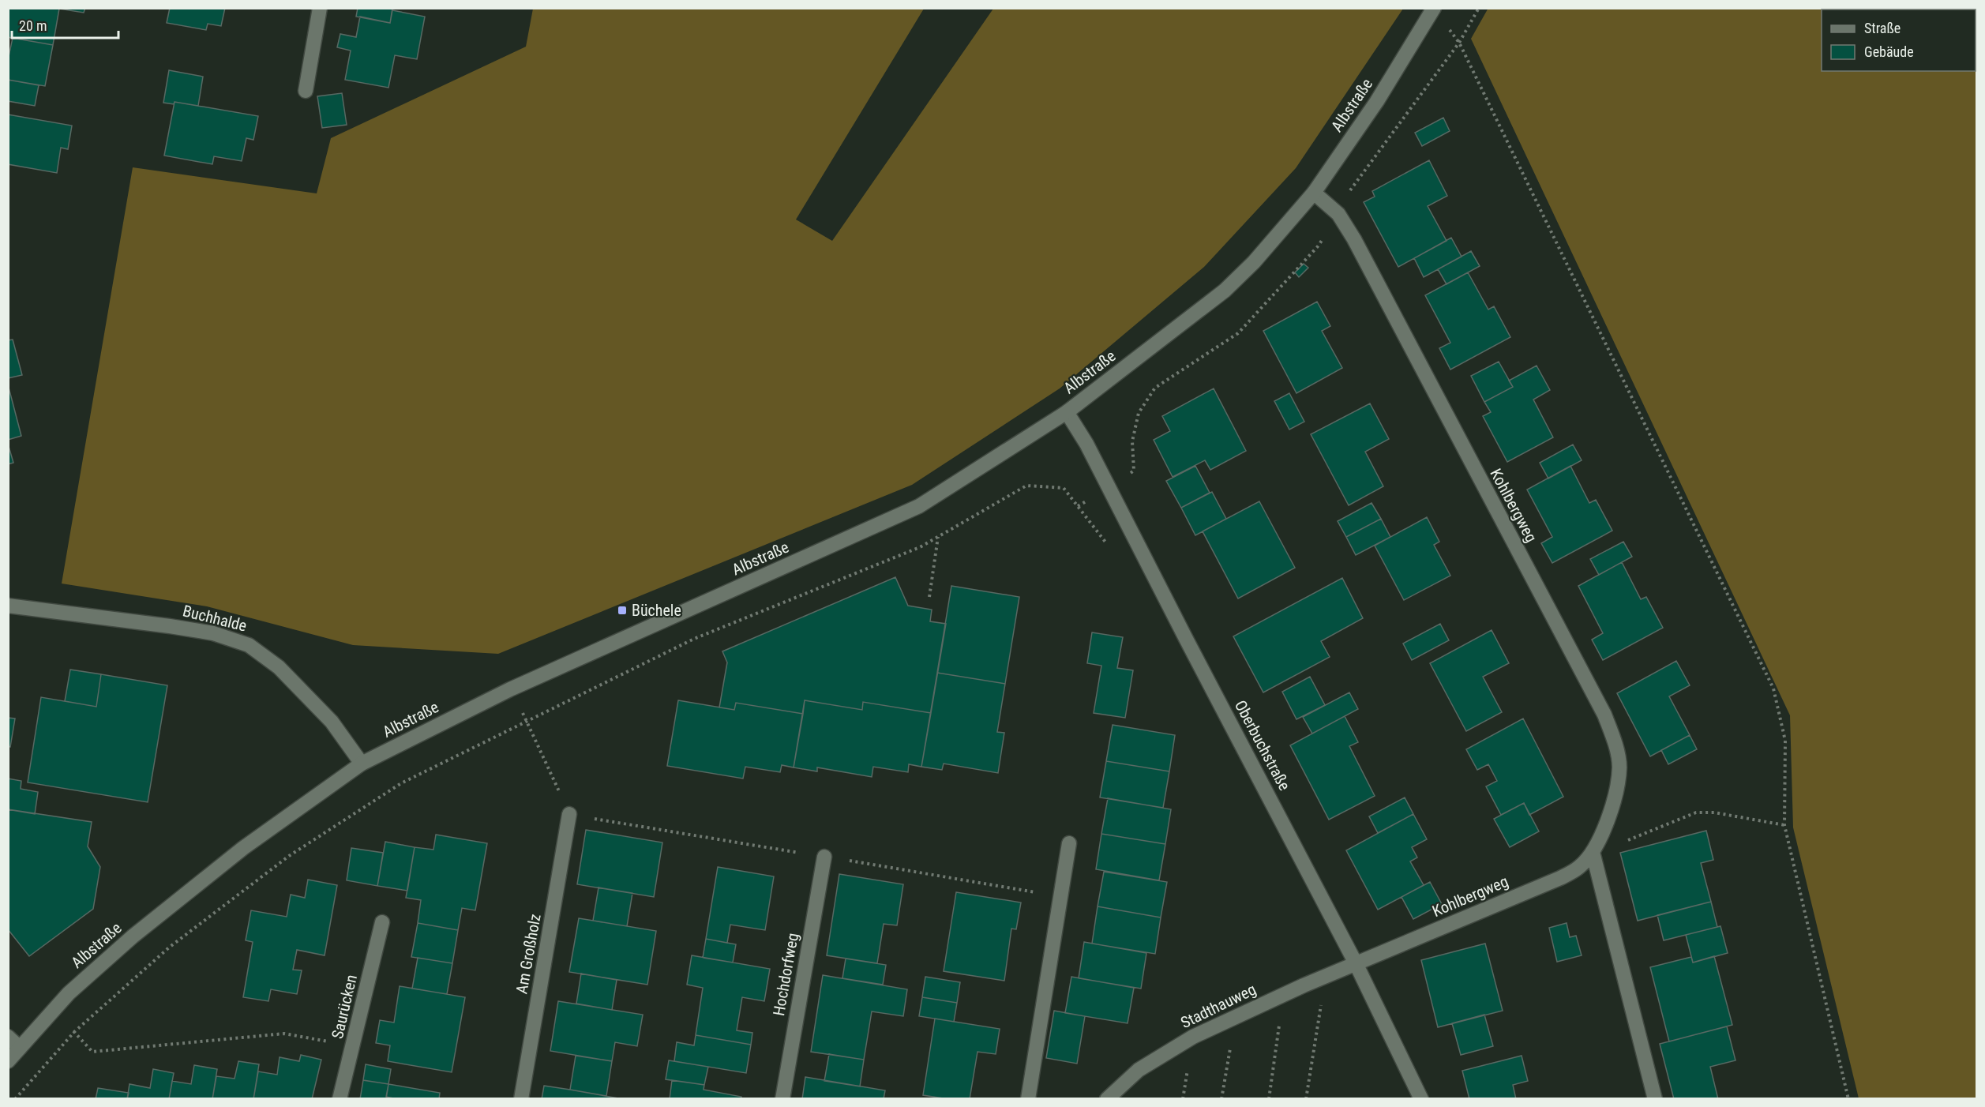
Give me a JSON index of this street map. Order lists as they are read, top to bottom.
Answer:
{
  "streets": {
    "street": [
      "Albstraße",
      "Kohlbergweg",
      "Buchhalde",
      "Oberbuchstraße",
      "Am Großholz",
      "Hochdorfweg",
      "Stadthauweg",
      "Saurücken"
    ]
  },
  "crossings": [
    ["Albstraße", "Kohlbergweg"],
    ["Albstraße", "Buchhalde"],
    ["Albstraße", "Oberbuchstraße"],
    ["Kohlbergweg", "Oberbuchstraße"],
    ["Kohlbergweg", "Stadthauweg"],
    ["Oberbuchstraße", "Stadthauweg"]
  ],
  "places": {
    "transit": ["Büchele"]
  },
  "legend": ["Straße", "Gebäude"],
  "scale_bar": "20 m"
}
